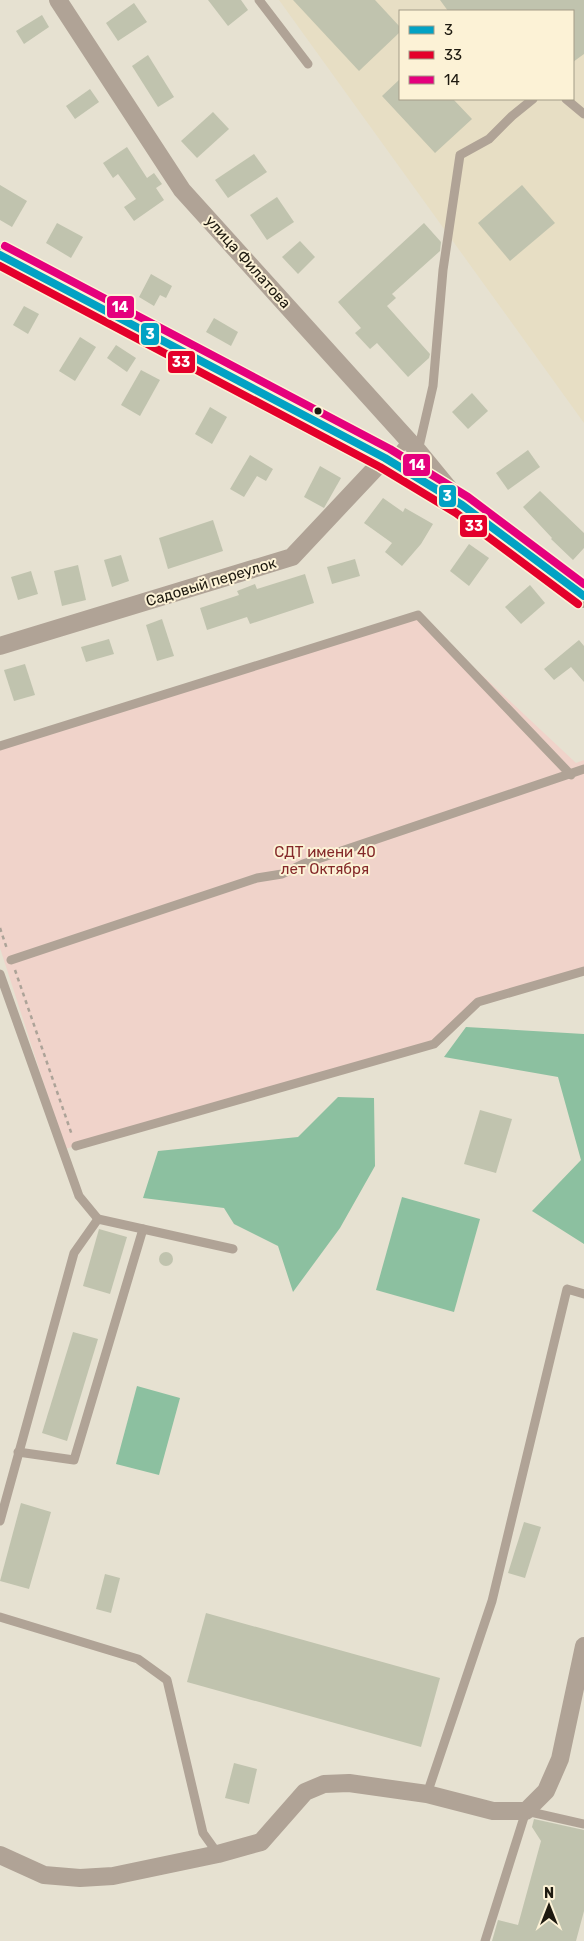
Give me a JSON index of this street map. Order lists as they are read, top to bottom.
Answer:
{
  "streets": {
    "street": ["улица Филатова", "Садовый переулок"]
  },
  "parks": ["СДТ имени 40 лет Октября"],
  "lines": ["transit line 14", "transit line 3", "transit line 33"],
  "legend": ["3", "33", "14"],
  "north": "top"
}
